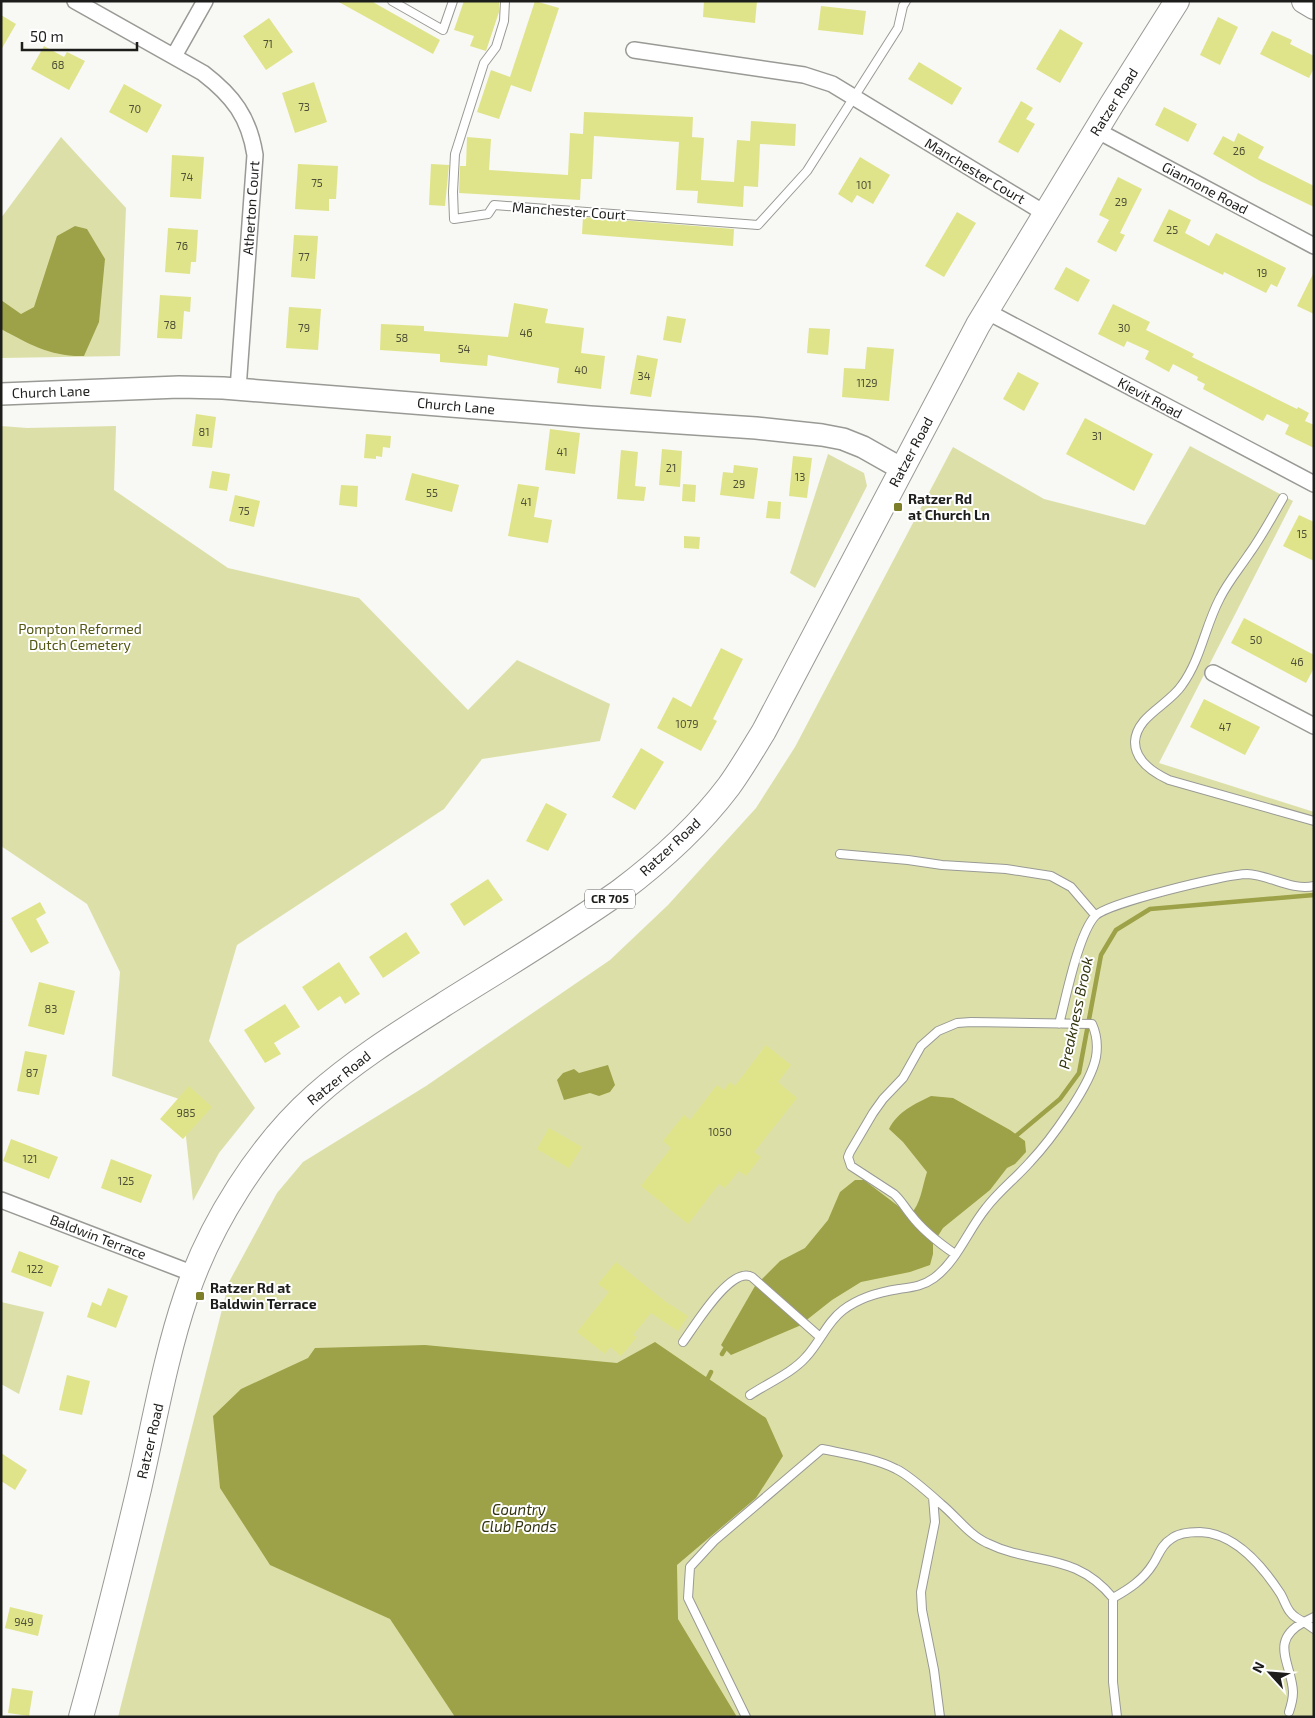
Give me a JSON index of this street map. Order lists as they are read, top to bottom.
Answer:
{
  "streets": {
    "main road": ["Ratzer Road", "CR 705"],
    "street": [
      "Manchester Court",
      "Giannone Road",
      "Atherton Court",
      "Church Lane",
      "Kievit Road",
      "Baldwin Terrace"
    ]
  },
  "crossings": [
    ["Ratzer Road", "Manchester Court"],
    ["Ratzer Road", "Giannone Road"],
    ["Ratzer Road", "Church Lane"],
    ["Ratzer Road", "Kievit Road"],
    ["Ratzer Road", "Baldwin Terrace"],
    ["Atherton Court", "Church Lane"]
  ],
  "water": ["Preakness Brook", "Country Club Ponds"],
  "parks": ["Pompton Reformed Dutch Cemetery"],
  "places": {
    "transit": ["Ratzer Rd at Church Ln", "Ratzer Rd at Baldwin Terrace"]
  },
  "house_numbers": [
    "71",
    "68",
    "73",
    "70",
    "26",
    "74",
    "75",
    "101",
    "29",
    "25",
    "76",
    "77",
    "19",
    "78",
    "79",
    "30",
    "46",
    "58",
    "54",
    "40",
    "34",
    "1129",
    "81",
    "31",
    "41",
    "21",
    "13",
    "29",
    "55",
    "41",
    "75",
    "15",
    "50",
    "46",
    "1079",
    "47",
    "83",
    "87",
    "985",
    "1050",
    "121",
    "125",
    "122",
    "949"
  ],
  "scale_bar": "50 m",
  "north": "top left"
}
